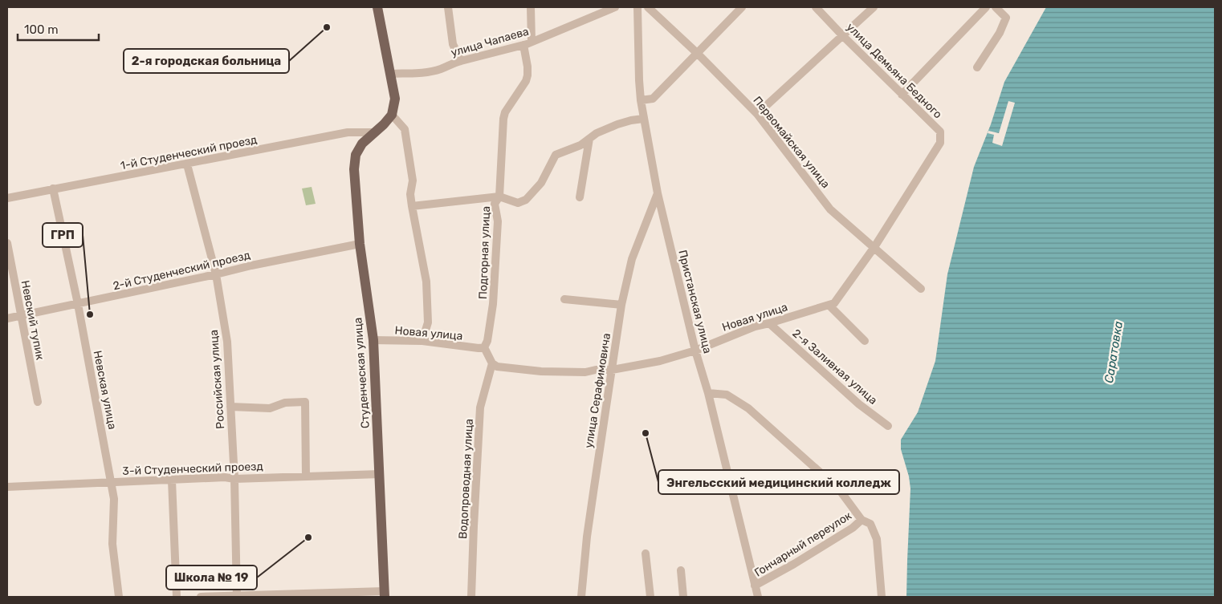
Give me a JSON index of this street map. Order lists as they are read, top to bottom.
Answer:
{
  "streets": {
    "main road": ["Студенческая улица"],
    "street": [
      "улица Чапаева",
      "улица Демьяна Бедного",
      "Первомайская улица",
      "1-й Студенческий проезд",
      "Подгорная улица",
      "2-й Студенческий проезд",
      "Пристанская улица",
      "Новая улица",
      "Невский тупик",
      "2-я Заливная улица",
      "Российская улица",
      "Невская улица",
      "улица Серафимовича",
      "3-й Студенческий проезд",
      "Водопроводная улица",
      "Гончарный переулок"
    ]
  },
  "crossings": [
    ["улица Чапаева", "Подгорная улица"],
    ["улица Демьяна Бедного", "Новая улица"],
    ["Первомайская улица", "Новая улица"],
    ["1-й Студенческий проезд", "Студенческая улица"],
    ["1-й Студенческий проезд", "Российская улица"],
    ["1-й Студенческий проезд", "Невская улица"],
    ["Подгорная улица", "Новая улица"],
    ["2-й Студенческий проезд", "Невский тупик"],
    ["2-й Студенческий проезд", "Студенческая улица"],
    ["2-й Студенческий проезд", "Российская улица"],
    ["2-й Студенческий проезд", "Невская улица"],
    ["Пристанская улица", "Новая улица"],
    ["Пристанская улица", "улица Серафимовича"],
    ["Пристанская улица", "Гончарный переулок"],
    ["Новая улица", "2-я Заливная улица"],
    ["Новая улица", "Студенческая улица"],
    ["Новая улица", "улица Серафимовича"],
    ["Новая улица", "Водопроводная улица"],
    ["Студенческая улица", "3-й Студенческий проезд"],
    ["Российская улица", "3-й Студенческий проезд"],
    ["Невская улица", "3-й Студенческий проезд"]
  ],
  "water": ["Саратовка"],
  "places": [
    "2-я городская больница",
    "ГРП",
    "Энгельсский медицинский колледж",
    "Школа № 19"
  ],
  "scale_bar": "100 m"
}
